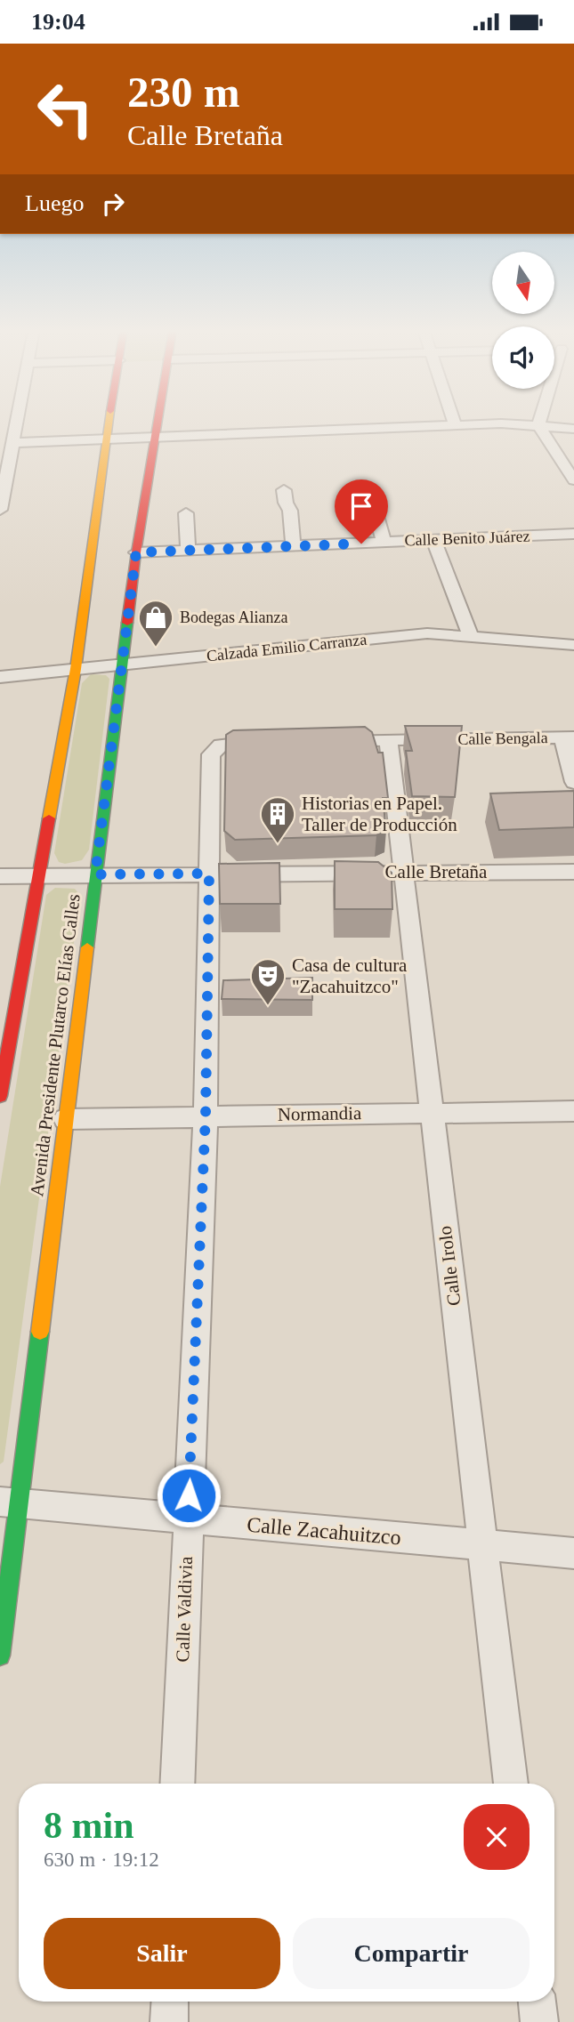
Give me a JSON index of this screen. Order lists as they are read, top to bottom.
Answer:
{
  "streets": {
    "main road": ["Avenida Presidente Plutarco Elías Calles"],
    "street": [
      "Calle Benito Juárez",
      "Calzada Emilio Carranza",
      "Calle Bengala",
      "Calle Bretaña",
      "Normandia",
      "Calle Irolo",
      "Calle Zacahuitzco",
      "Calle Valdivia"
    ]
  },
  "crossings": [
    ["Calle Benito Juárez", "Avenida Presidente Plutarco Elías Calles"],
    ["Calzada Emilio Carranza", "Avenida Presidente Plutarco Elías Calles"],
    ["Calle Bengala", "Calle Irolo"],
    ["Calle Bretaña", "Avenida Presidente Plutarco Elías Calles"],
    ["Calle Bretaña", "Calle Irolo"],
    ["Calle Bretaña", "Calle Valdivia"],
    ["Avenida Presidente Plutarco Elías Calles", "Normandia"],
    ["Avenida Presidente Plutarco Elías Calles", "Calle Zacahuitzco"],
    ["Normandia", "Calle Irolo"],
    ["Normandia", "Calle Valdivia"],
    ["Calle Irolo", "Calle Zacahuitzco"],
    ["Calle Zacahuitzco", "Calle Valdivia"]
  ],
  "places": {
    "shop": ["Bodegas Alianza"],
    "building": ["Historias en Papel. Taller de Producción"],
    "theatre": ["Casa de cultura \"Zacahuitzco\""]
  },
  "north": "bottom",
  "page": {
    "status": "19:04",
    "turn": ["230 m", "Calle Bretaña"],
    "then": "Luego",
    "heading": ["8 min", "630 m · 19:12"],
    "buttons": ["Salir", "Compartir"]
  }
}
